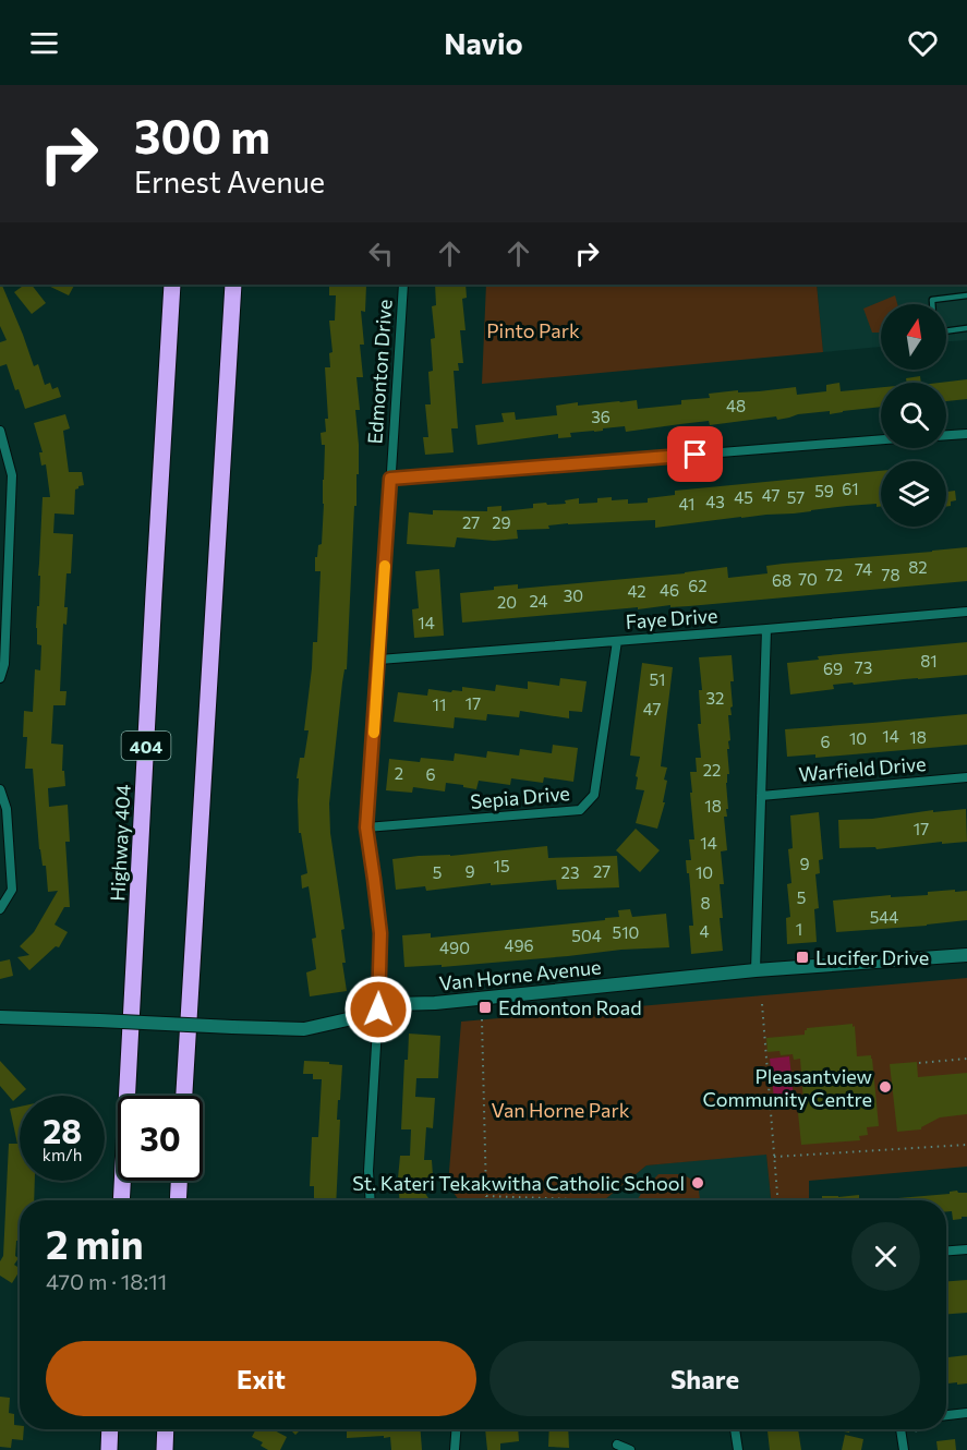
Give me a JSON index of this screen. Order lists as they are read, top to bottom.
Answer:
{
  "streets": {
    "highway": ["404", "Highway 404"],
    "street": [
      "Edmonton Drive",
      "Faye Drive",
      "Warfield Drive",
      "Sepia Drive",
      "Van Horne Avenue"
    ]
  },
  "crossings": [
    ["Edmonton Drive", "Faye Drive"],
    ["Edmonton Drive", "Sepia Drive"],
    ["Edmonton Drive", "Van Horne Avenue"],
    ["Faye Drive", "Sepia Drive"]
  ],
  "parks": ["Pinto Park", "Van Horne Park"],
  "places": {
    "transit": ["Lucifer Drive", "Edmonton Road"],
    "other": ["Pleasantview Community Centre", "St. Kateri Tekakwitha Catholic School"]
  },
  "house_numbers": [
    "48",
    "36",
    "61",
    "59",
    "47",
    "45",
    "57",
    "43",
    "41",
    "27",
    "29",
    "82",
    "74",
    "72",
    "78",
    "70",
    "68",
    "62",
    "46",
    "42",
    "30",
    "24",
    "20",
    "14",
    "81",
    "73",
    "69",
    "51",
    "32",
    "17",
    "11",
    "47",
    "14",
    "18",
    "10",
    "6",
    "22",
    "2",
    "6",
    "18",
    "17",
    "14",
    "9",
    "15",
    "9",
    "27",
    "5",
    "23",
    "10",
    "5",
    "8",
    "544",
    "1",
    "4",
    "510",
    "504",
    "496",
    "490"
  ],
  "north": "top",
  "page": {
    "header": "Navio",
    "turn": ["300 m", "Ernest Avenue"],
    "speed": "28 km/h",
    "limit": "30",
    "heading": ["2 min", "470 m · 18:11"],
    "buttons": ["Exit", "Share"]
  }
}
